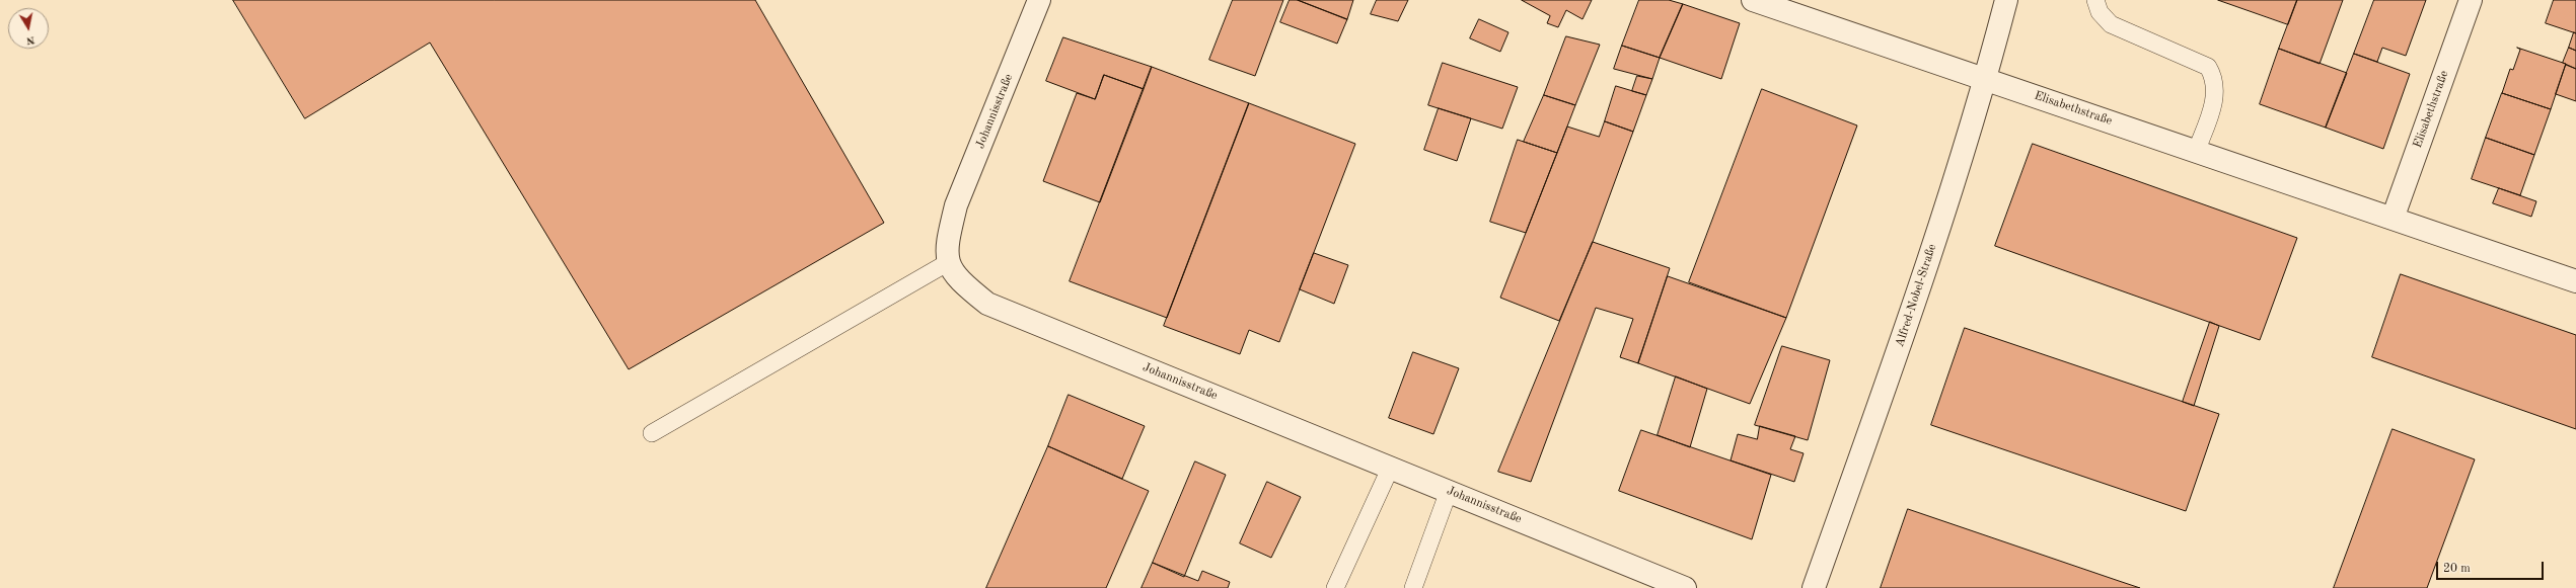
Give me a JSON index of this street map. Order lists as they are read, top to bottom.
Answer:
{
  "streets": {
    "street": ["Elisabethstraße", "Johannisstraße", "Alfred-Nobel-Straße"]
  },
  "crossings": [
    ["Elisabethstraße", "Alfred-Nobel-Straße"]
  ],
  "scale_bar": "20 m",
  "north": "bottom"
}
